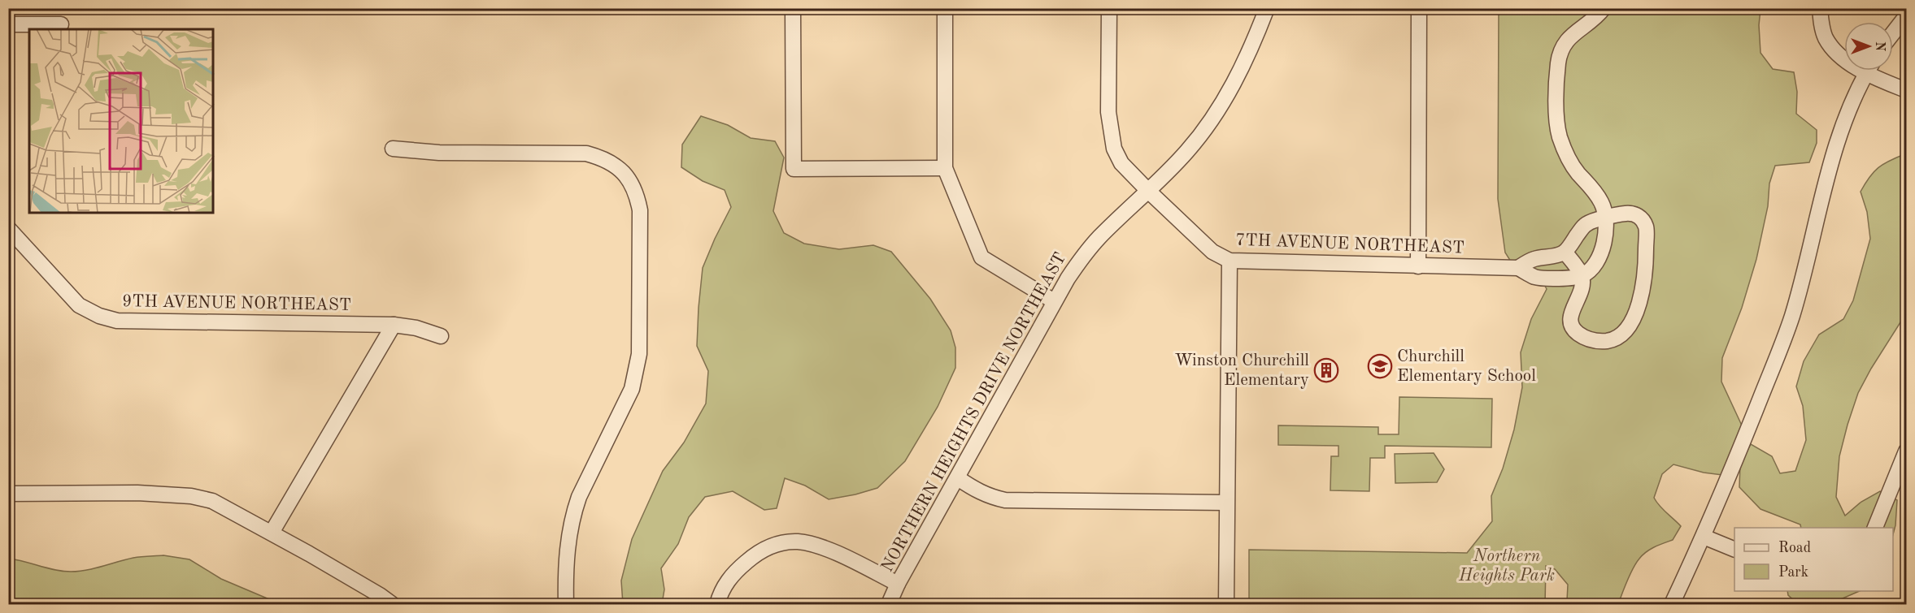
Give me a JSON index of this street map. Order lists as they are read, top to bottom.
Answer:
{
  "streets": {
    "street": ["7TH AVENUE NORTHEAST", "9TH AVENUE NORTHEAST", "NORTHERN HEIGHTS DRIVE NORTHEAST"]
  },
  "crossings": [
    ["7TH AVENUE NORTHEAST", "NORTHERN HEIGHTS DRIVE NORTHEAST"]
  ],
  "parks": ["Northern Heights Park"],
  "places": {
    "school or university": ["Churchill Elementary School"],
    "building": ["Winston Churchill Elementary"]
  },
  "legend": ["Road", "Park"],
  "north": "right"
}
